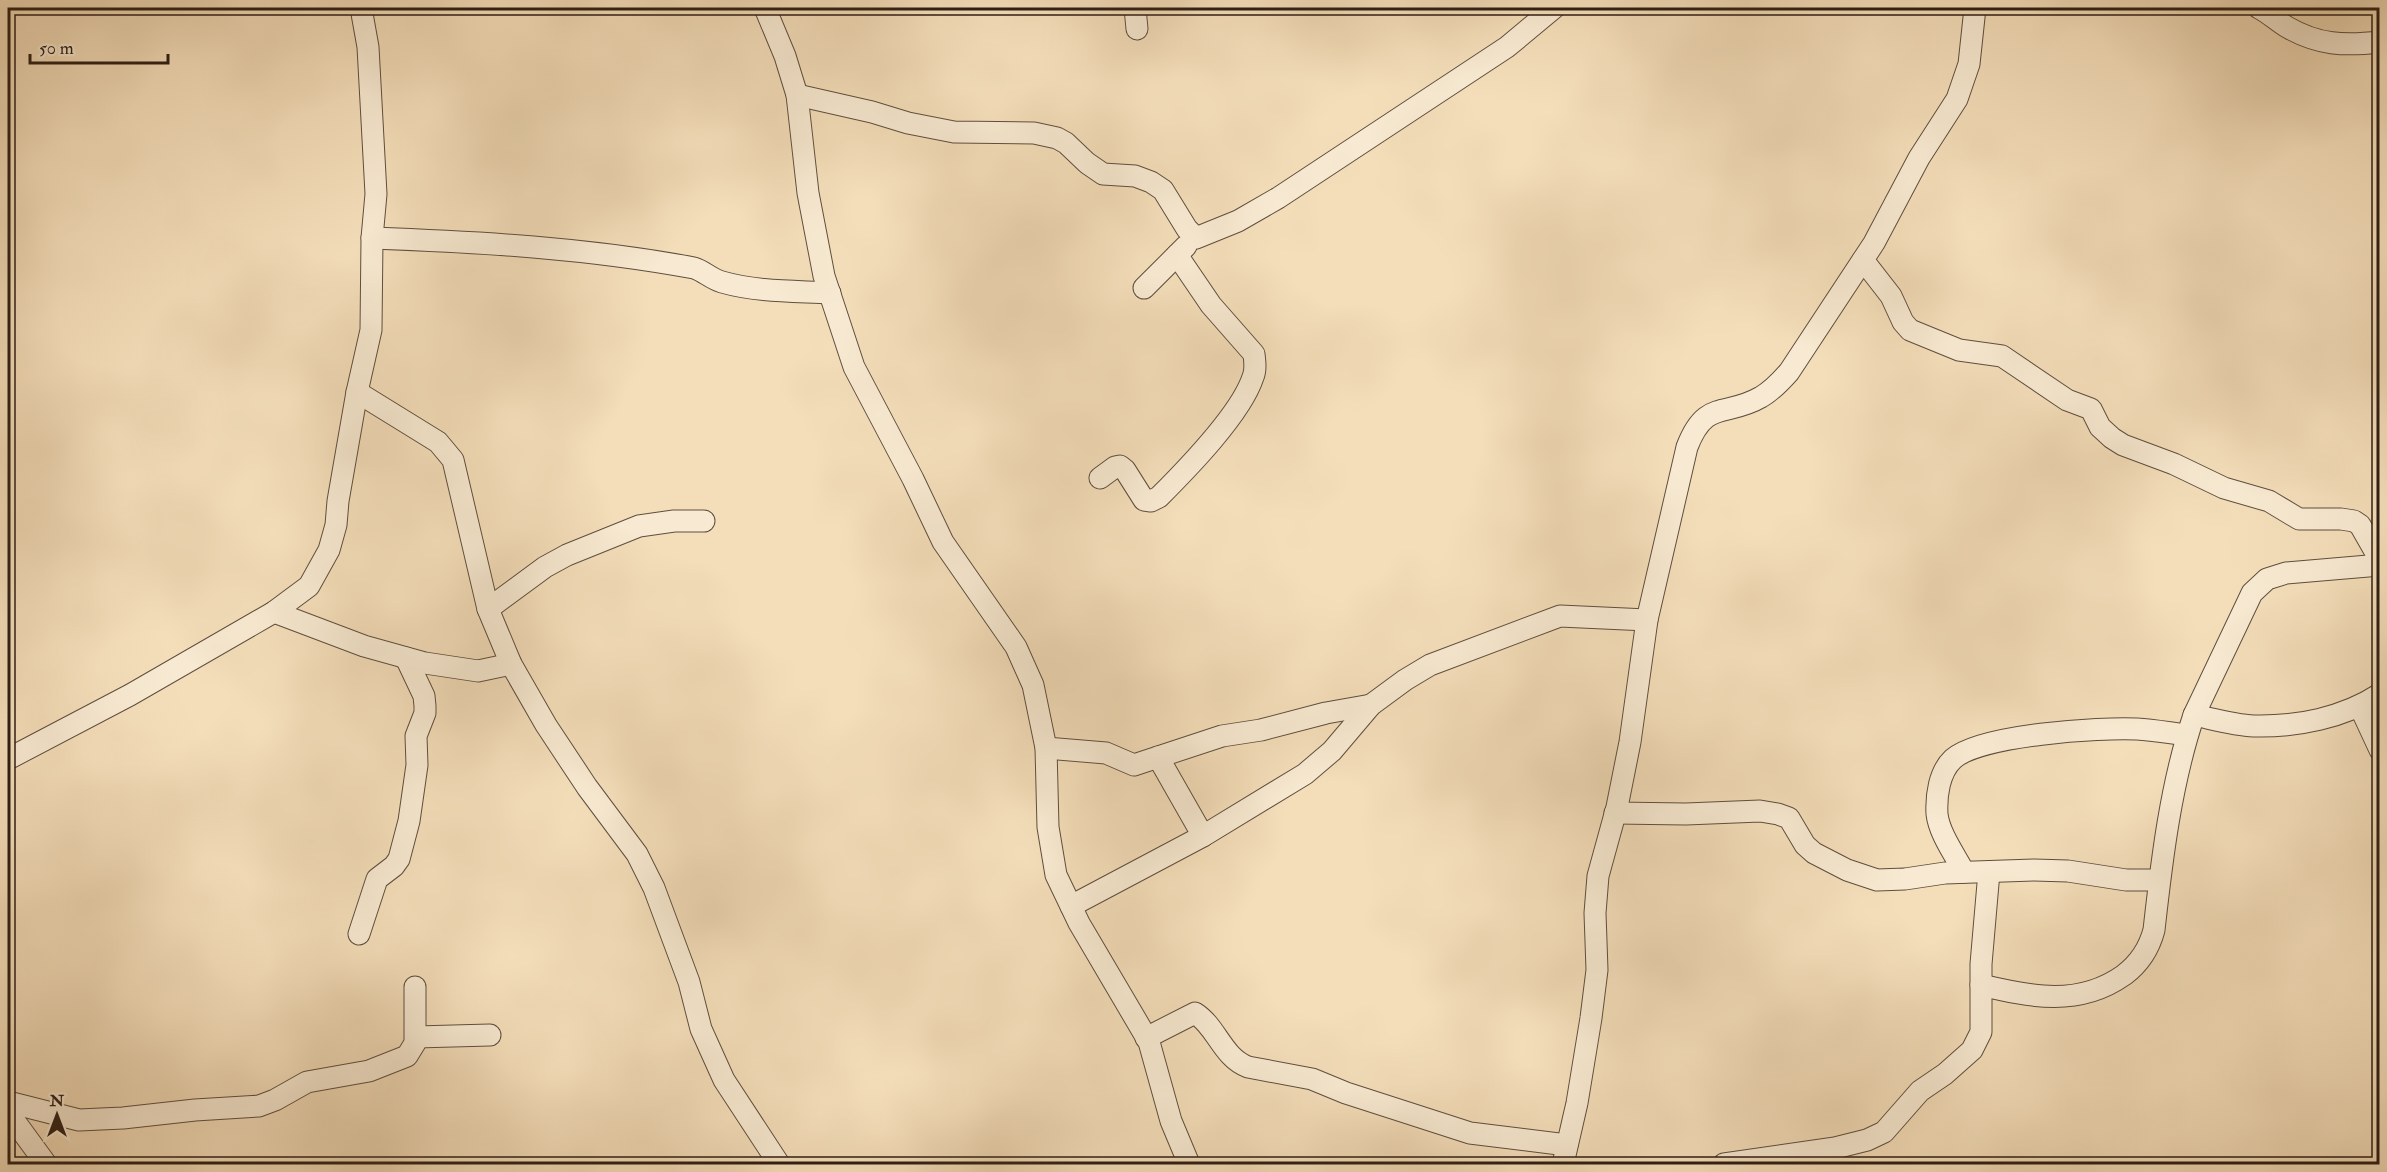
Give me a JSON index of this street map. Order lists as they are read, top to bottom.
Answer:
{
  "scale_bar": "50 m",
  "north": "top"
}
